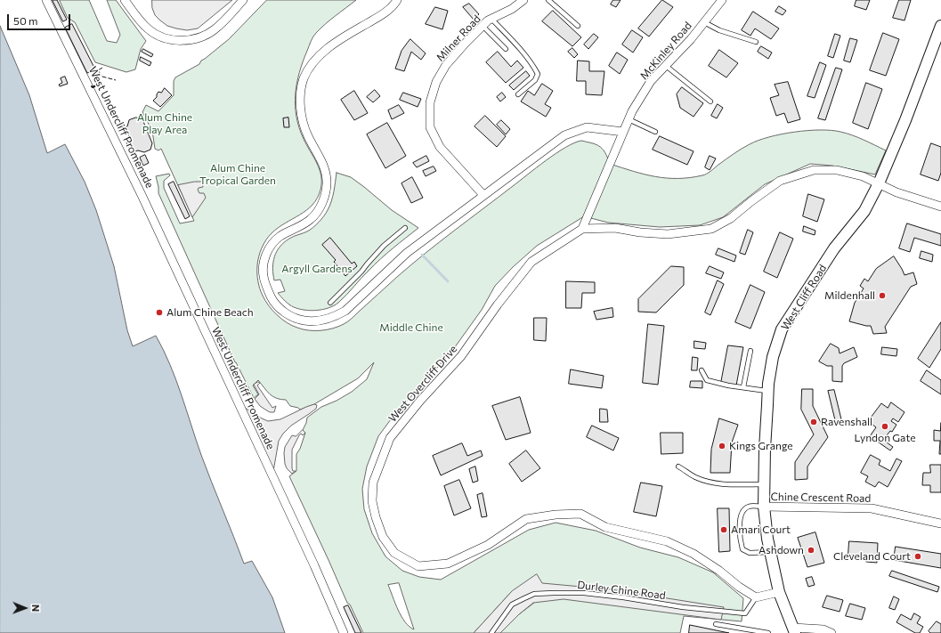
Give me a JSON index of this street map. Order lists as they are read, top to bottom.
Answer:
{
  "streets": {
    "street": [
      "Milner Road",
      "McKinley Road",
      "West Undercliff Promenade",
      "West Cliff Road",
      "West Overcliff Drive",
      "Chine Crescent Road"
    ],
    "lane": ["Durley Chine Road"]
  },
  "crossings": [
    ["McKinley Road", "West Overcliff Drive"],
    ["West Cliff Road", "Chine Crescent Road"],
    ["West Overcliff Drive", "Durley Chine Road"]
  ],
  "parks": [
    "Alum Chine Play Area",
    "Alum Chine Tropical Garden",
    "Argyll Gardens",
    "Middle Chine"
  ],
  "places": [
    "Mildenhall",
    "Alum Chine Beach",
    "Ravenshall",
    "Lyndon Gate",
    "Kings Grange",
    "Amari Court",
    "Ashdown",
    "Cleveland Court"
  ],
  "scale_bar": "50 m",
  "north": "right"
}
